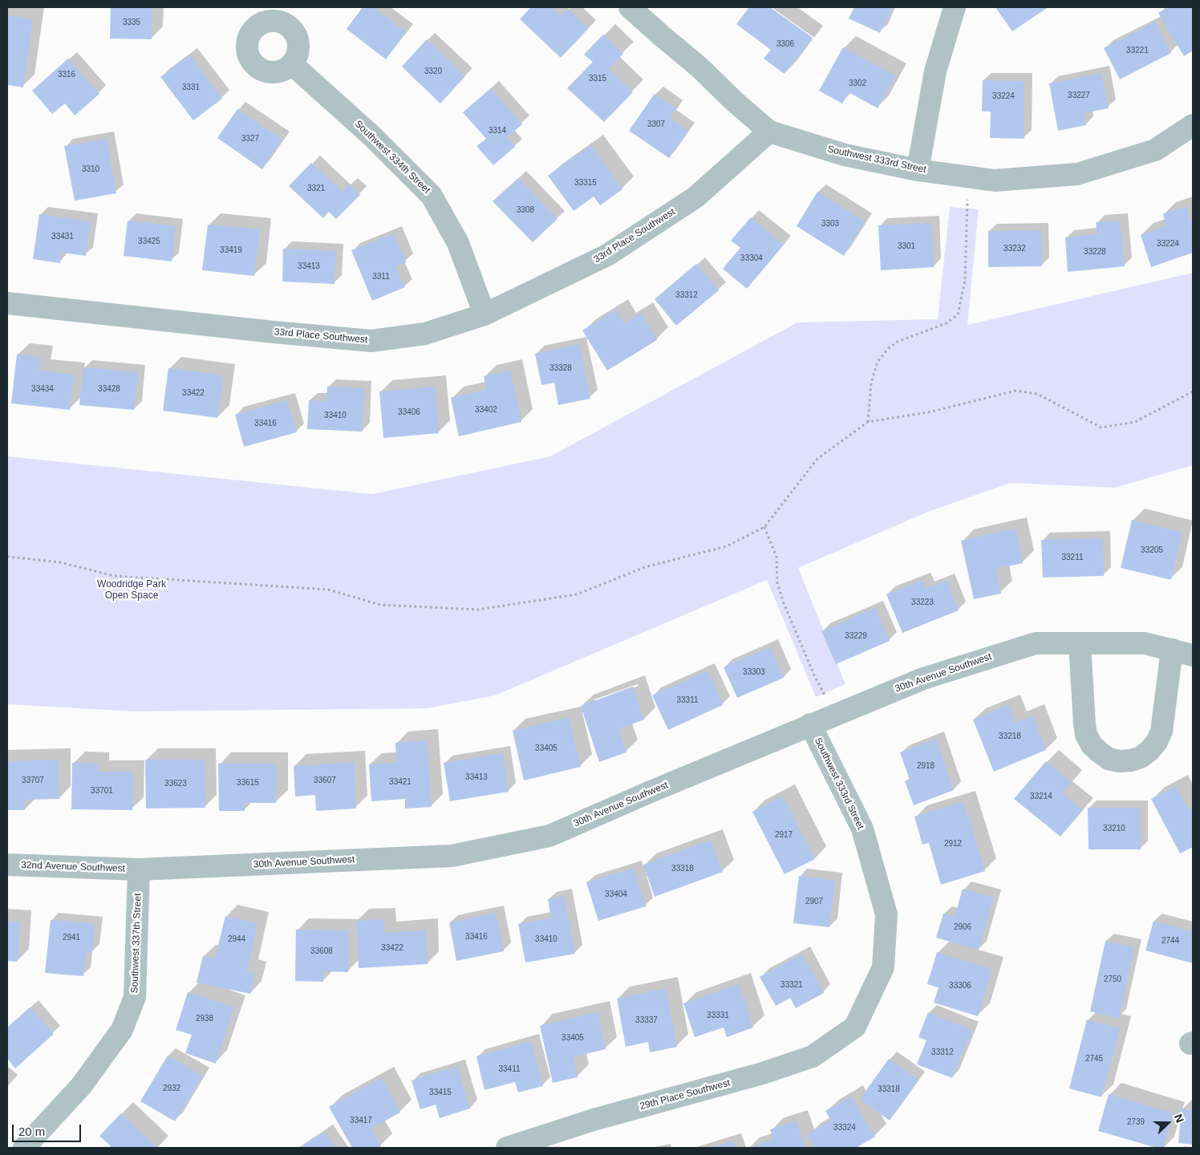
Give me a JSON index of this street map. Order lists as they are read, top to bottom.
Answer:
{
  "streets": {
    "street": [
      "Southwest 334th Street",
      "Southwest 333rd Street",
      "33rd Place Southwest",
      "30th Avenue Southwest",
      "32nd Avenue Southwest",
      "Southwest 337th Street",
      "29th Place Southwest"
    ]
  },
  "crossings": [
    ["Southwest 334th Street", "33rd Place Southwest"],
    ["Southwest 333rd Street", "33rd Place Southwest"],
    ["Southwest 333rd Street", "30th Avenue Southwest"],
    ["Southwest 333rd Street", "29th Place Southwest"],
    ["30th Avenue Southwest", "32nd Avenue Southwest"],
    ["30th Avenue Southwest", "Southwest 337th Street"],
    ["32nd Avenue Southwest", "Southwest 337th Street"]
  ],
  "parks": ["Woodridge Park Open Space"],
  "house_numbers": [
    "3335",
    "3306",
    "33221",
    "3320",
    "3316",
    "3315",
    "3302",
    "3331",
    "33227",
    "33224",
    "3307",
    "3314",
    "3327",
    "3310",
    "33315",
    "3321",
    "3308",
    "3303",
    "33431",
    "33425",
    "33224",
    "3301",
    "33232",
    "33419",
    "33228",
    "33304",
    "33413",
    "3311",
    "33312",
    "33328",
    "33434",
    "33428",
    "33422",
    "33402",
    "33406",
    "33410",
    "33416",
    "33205",
    "33211",
    "33223",
    "33229",
    "33303",
    "33311",
    "33218",
    "33405",
    "2918",
    "33413",
    "33707",
    "33607",
    "33421",
    "33615",
    "33623",
    "33701",
    "33214",
    "33210",
    "2917",
    "2912",
    "33318",
    "33404",
    "2907",
    "2906",
    "33416",
    "2941",
    "2944",
    "33410",
    "2744",
    "33422",
    "33608",
    "2750",
    "33321",
    "33306",
    "33331",
    "2938",
    "33337",
    "33405",
    "33312",
    "2745",
    "33411",
    "2932",
    "33318",
    "33415",
    "33417",
    "2739",
    "33324"
  ],
  "scale_bar": "20 m",
  "north": "right"
}
